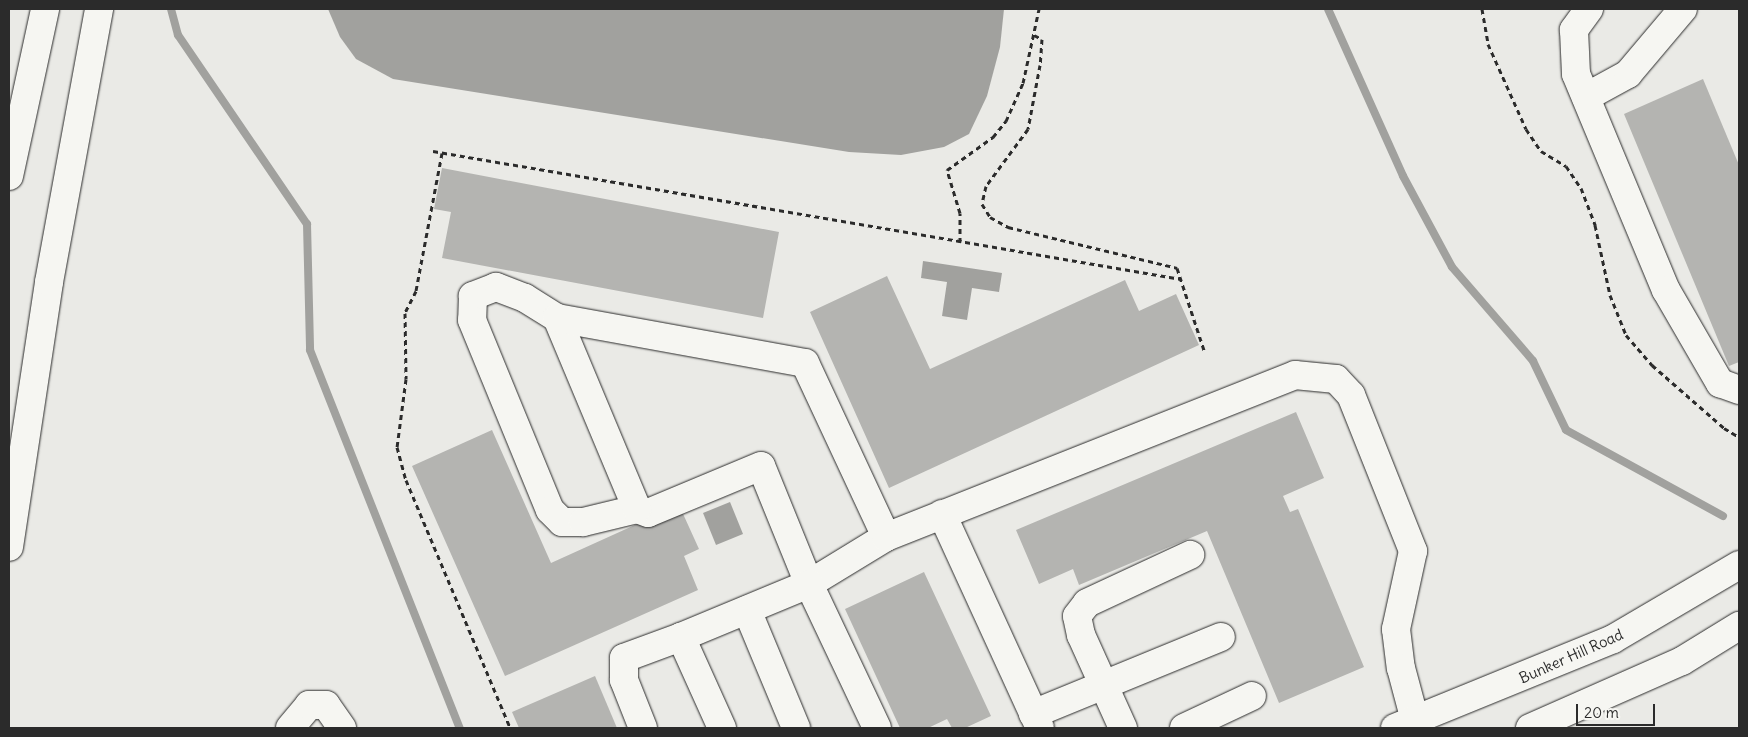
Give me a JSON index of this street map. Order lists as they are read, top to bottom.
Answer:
{
  "streets": {
    "main road": ["Bunker Hill Road"]
  },
  "scale_bar": "20 m"
}
